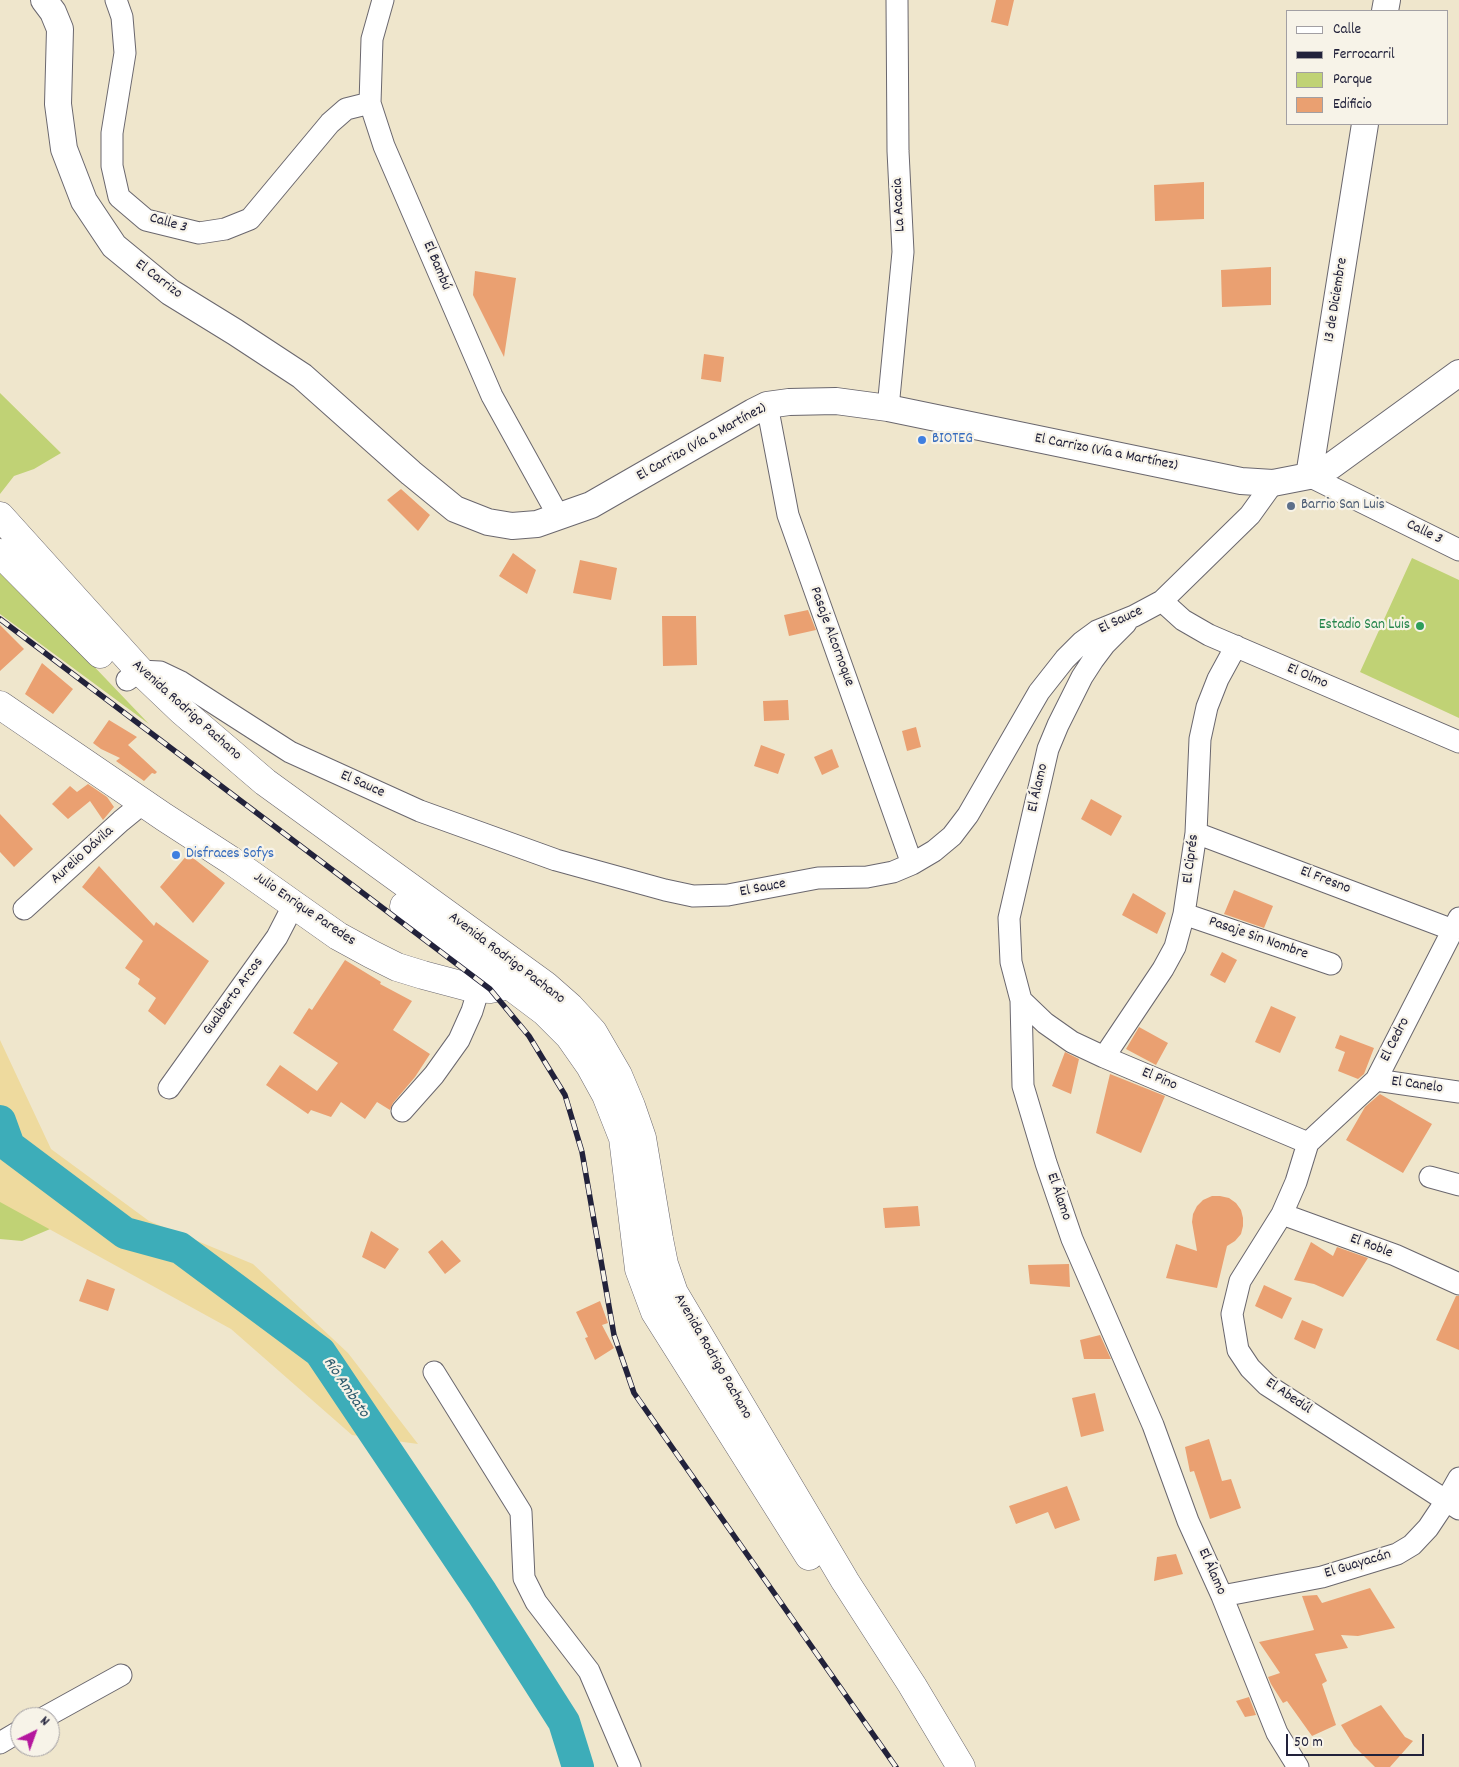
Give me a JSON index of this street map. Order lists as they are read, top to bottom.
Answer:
{
  "streets": {
    "main road": ["Avenida Rodrigo Pachano", "Julio Enrique Paredes"],
    "street": [
      "La Acacia",
      "Calle 3",
      "El Bambú",
      "El Carrizo",
      "13 de Diciembre",
      "El Carrizo (Vía a Martínez)",
      "El Sauce",
      "Pasaje Alcornoque",
      "El Olmo",
      "El Álamo",
      "Aurelio Dávila",
      "El Ciprés",
      "El Fresno",
      "Pasaje Sin Nombre",
      "Gualberto Arcos",
      "El Cedro",
      "El Pino",
      "El Canelo",
      "El Roble",
      "El Abedúl",
      "El Guayacán"
    ]
  },
  "crossings": [
    ["La Acacia", "El Carrizo (Vía a Martínez)"],
    ["Calle 3", "El Bambú"],
    ["Calle 3", "13 de Diciembre"],
    ["Calle 3", "El Carrizo (Vía a Martínez)"],
    ["El Bambú", "El Carrizo (Vía a Martínez)"],
    ["El Carrizo", "El Carrizo (Vía a Martínez)"],
    ["13 de Diciembre", "El Carrizo (Vía a Martínez)"],
    ["El Carrizo (Vía a Martínez)", "El Sauce"],
    ["El Carrizo (Vía a Martínez)", "Pasaje Alcornoque"],
    ["El Sauce", "Pasaje Alcornoque"],
    ["El Sauce", "El Olmo"],
    ["El Sauce", "Avenida Rodrigo Pachano"],
    ["El Sauce", "El Álamo"],
    ["El Olmo", "El Ciprés"],
    ["Avenida Rodrigo Pachano", "Julio Enrique Paredes"],
    ["El Álamo", "El Pino"],
    ["El Álamo", "El Guayacán"],
    ["Aurelio Dávila", "Julio Enrique Paredes"],
    ["El Ciprés", "El Fresno"],
    ["El Ciprés", "Pasaje Sin Nombre"],
    ["El Ciprés", "El Pino"],
    ["El Fresno", "El Cedro"],
    ["Julio Enrique Paredes", "Gualberto Arcos"],
    ["El Cedro", "El Pino"],
    ["El Cedro", "El Canelo"],
    ["El Cedro", "El Abedúl"],
    ["El Pino", "El Abedúl"],
    ["El Roble", "El Abedúl"],
    ["El Abedúl", "El Guayacán"]
  ],
  "water": ["Río Ambato"],
  "places": [
    "BIOTEG",
    "Barrio San Luis",
    "Estadio San Luis",
    "Disfraces Sofys"
  ],
  "legend": [
    "Calle",
    "Ferrocarril",
    "Parque",
    "Edificio"
  ],
  "scale_bar": "50 m",
  "north": "top right"
}
